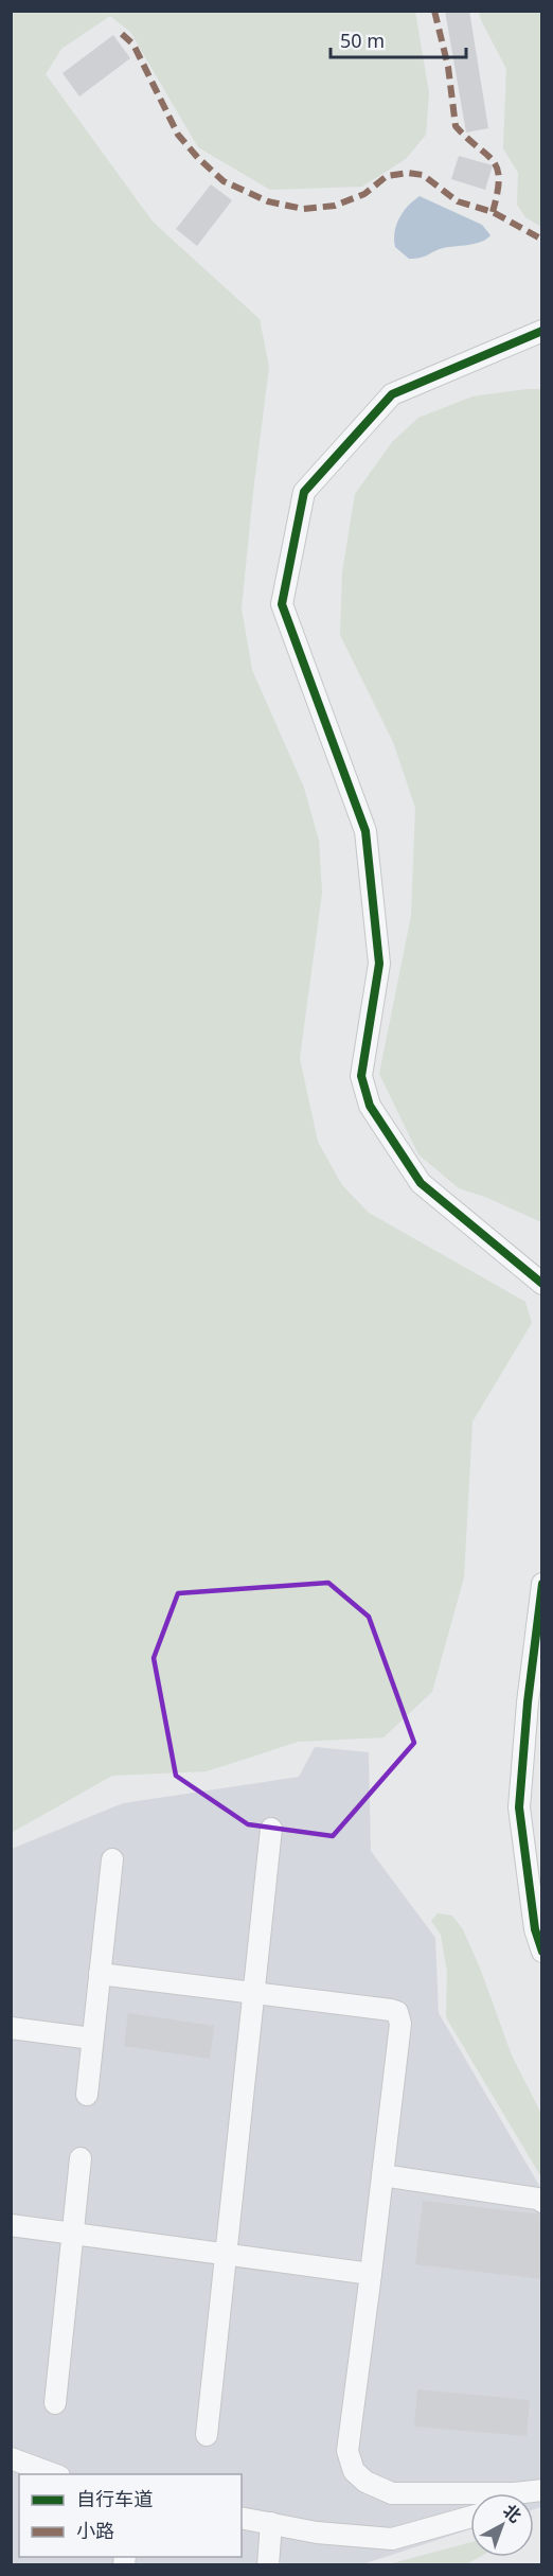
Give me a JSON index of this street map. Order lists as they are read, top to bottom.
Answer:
{
  "legend": ["自行车道", "小路"],
  "scale_bar": "50 m",
  "north": "top right"
}
